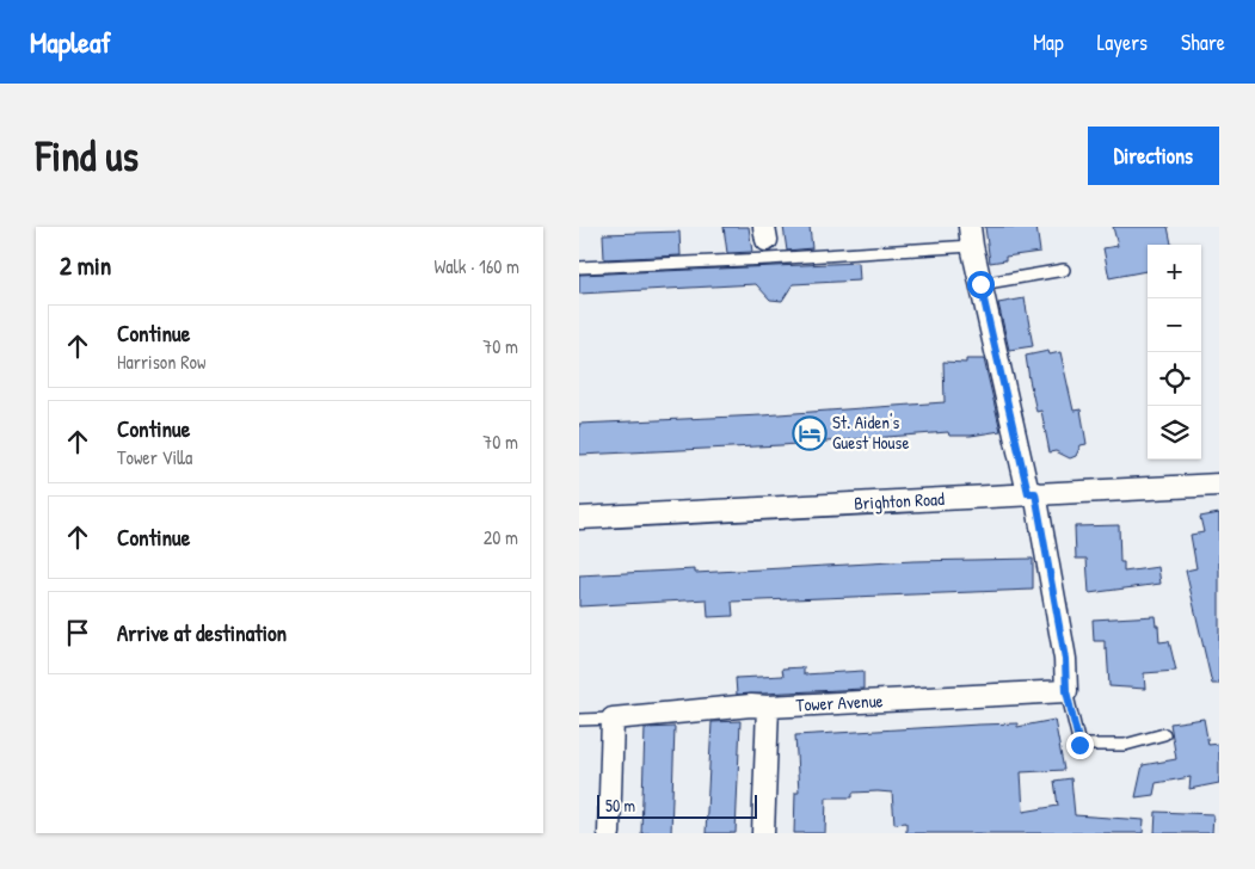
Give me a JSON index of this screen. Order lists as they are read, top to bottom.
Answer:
{
  "streets": {
    "street": ["Brighton Road", "Tower Avenue"]
  },
  "places": {
    "hotel": ["St. Aiden's Guest House"]
  },
  "scale_bar": "50 m",
  "page": {
    "header": "Mapleaf",
    "nav": ["Map", "Layers", "Share"],
    "buttons": "Directions",
    "title": "Find us",
    "heading": ["2 min", "Walk · 160 m"],
    "map_buttons": ["+", "−"],
    "list": [
      ["Continue", "Harrison Row", "70 m"],
      ["Continue", "Tower Villa", "70 m"],
      ["Continue", "20 m"],
      "Arrive at destination"
    ],
    "scale": "50 m"
  }
}
